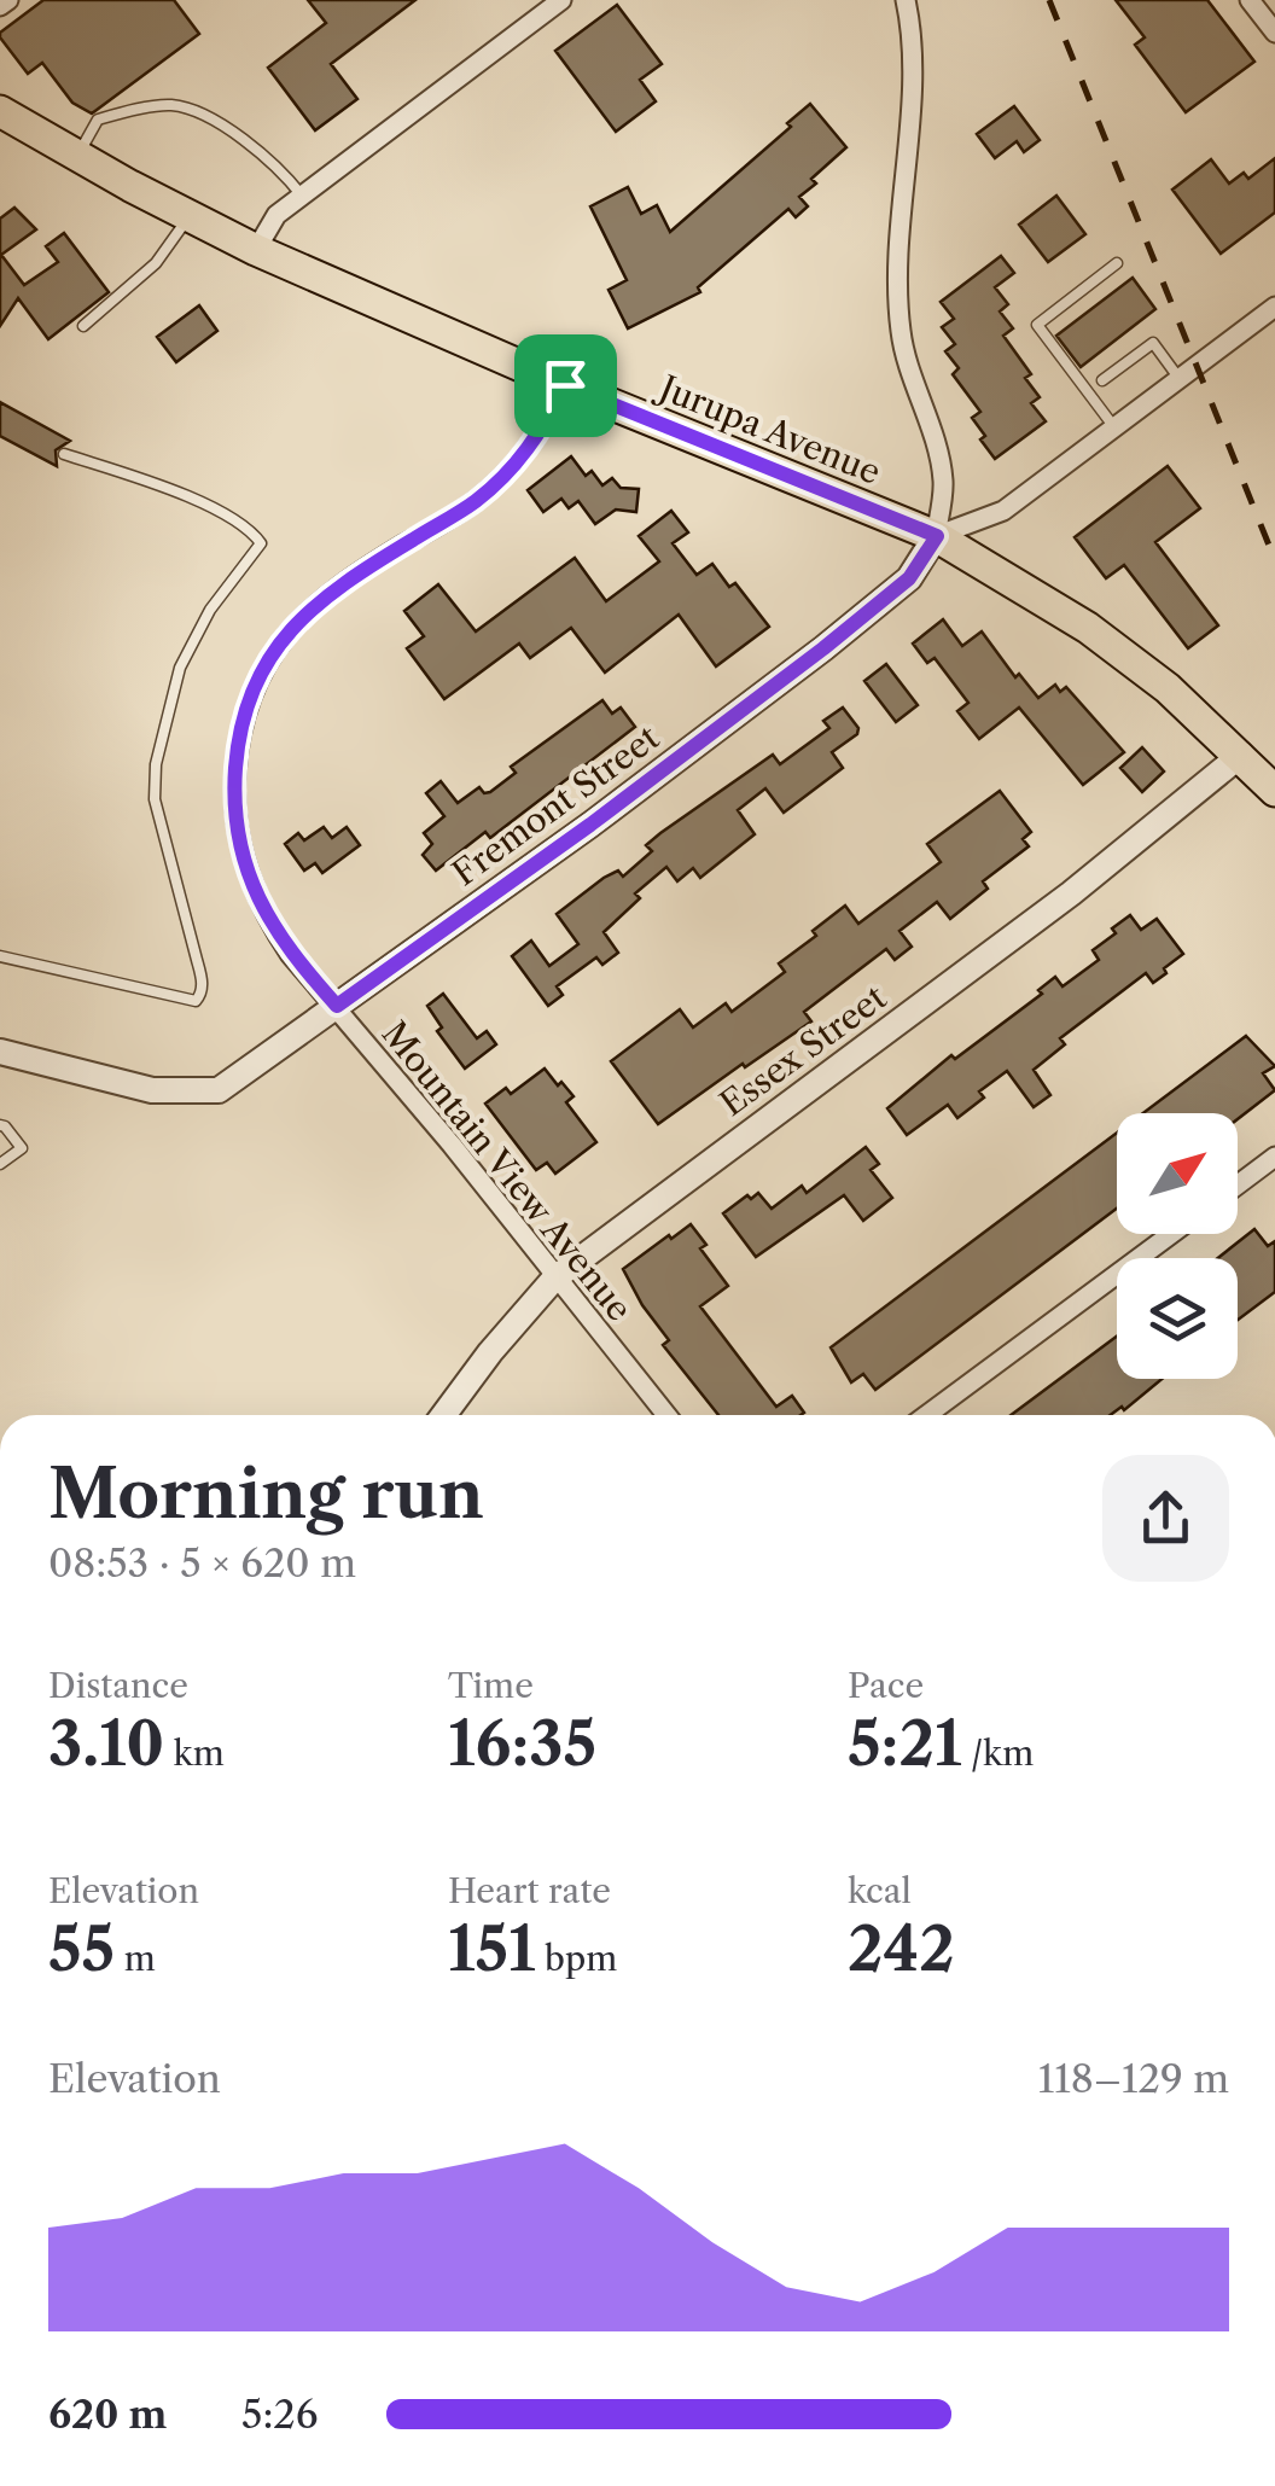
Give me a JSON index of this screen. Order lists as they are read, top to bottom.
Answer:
{
  "streets": {
    "main road": ["Jurupa Avenue"],
    "street": ["Fremont Street", "Essex Street", "Mountain View Avenue"]
  },
  "crossings": [
    ["Jurupa Avenue", "Fremont Street"],
    ["Jurupa Avenue", "Essex Street"],
    ["Jurupa Avenue", "Mountain View Avenue"],
    ["Fremont Street", "Mountain View Avenue"],
    ["Essex Street", "Mountain View Avenue"]
  ],
  "north": "top right",
  "page": {
    "heading": ["Morning run", "08:53 · 5 × 620 m"],
    "stats": [
      ["Distance", "3.10 km"],
      ["Time", "16:35"],
      ["Pace", "5:21 /km"],
      ["Elevation", "55 m"],
      ["Heart rate", "151 bpm"],
      ["kcal", "242"]
    ],
    "chart": ["Elevation", "118–129 m"],
    "list": [
      {
        "name": "620 m",
        "note": "5:26"
      }
    ]
  }
}
